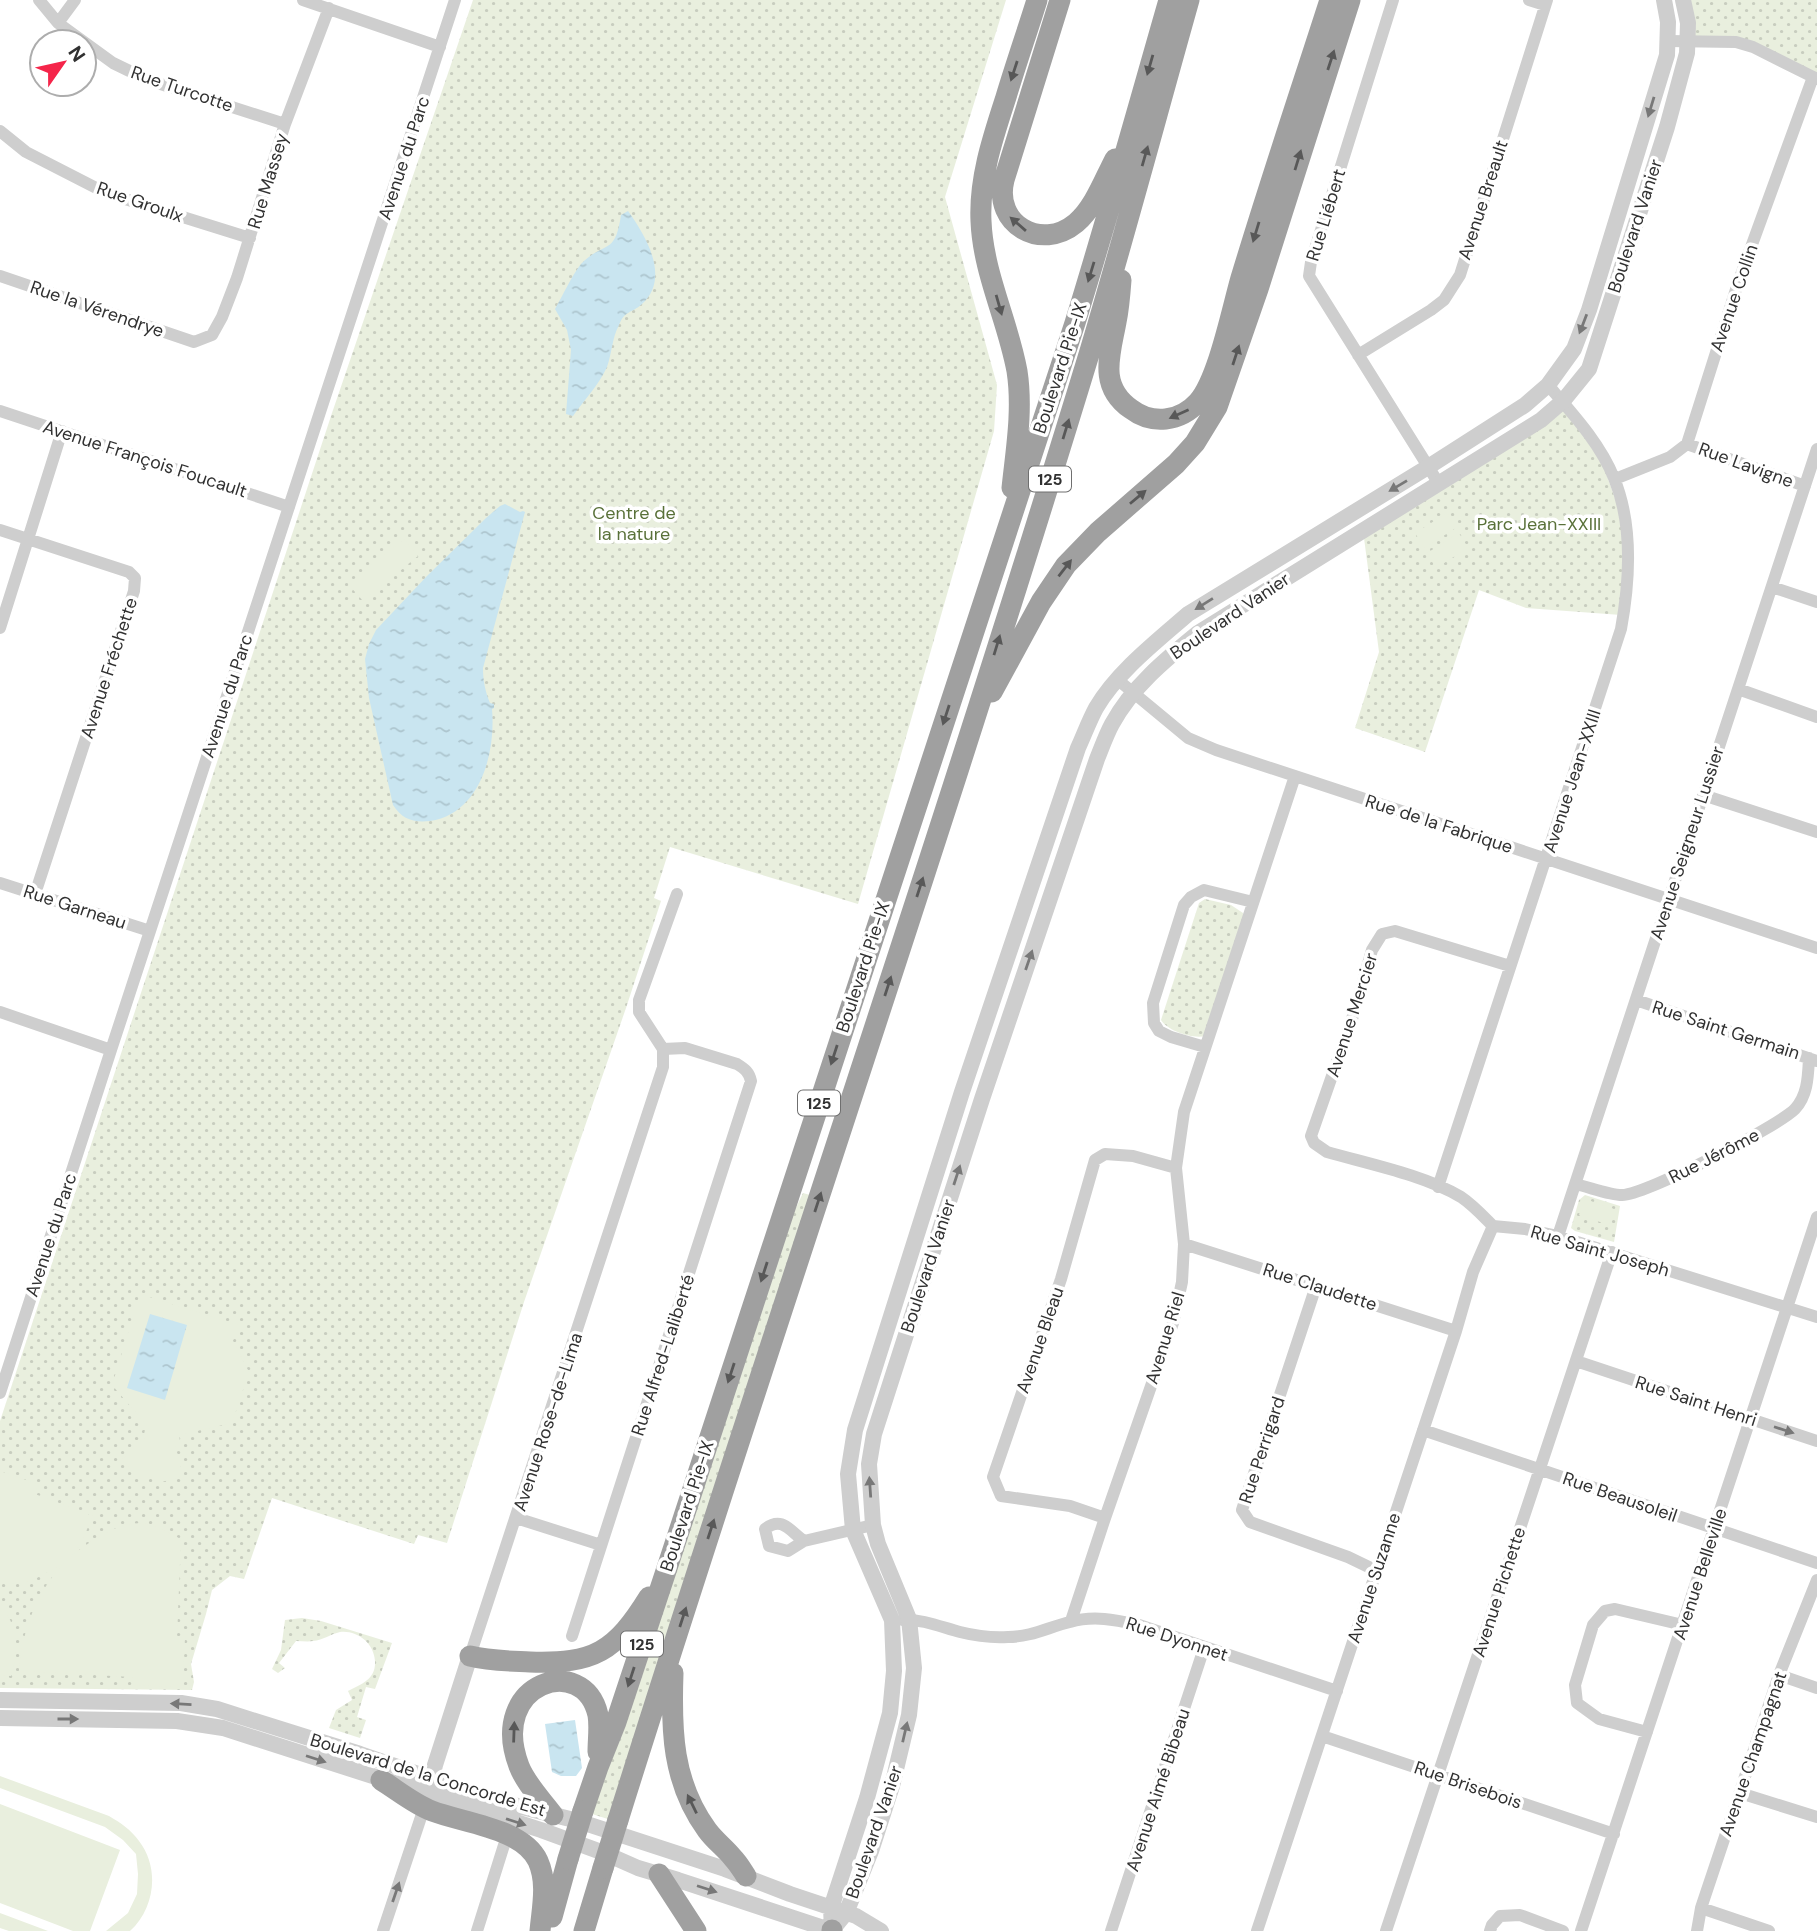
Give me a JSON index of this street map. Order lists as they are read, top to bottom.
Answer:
{
  "streets": {
    "highway": ["Boulevard Pie-IX", "125"],
    "street": [
      "Rue Turcotte",
      "Avenue du Parc",
      "Rue Massey",
      "Avenue Breault",
      "Rue Groulx",
      "Rue Liébert",
      "Boulevard Vanier",
      "Avenue Collin",
      "Rue la Vérendrye",
      "Avenue François Foucault",
      "Rue Lavigne",
      "Avenue Fréchette",
      "Avenue Jean-XXIII",
      "Rue de la Fabrique",
      "Avenue Seigneur Lussier",
      "Rue Garneau",
      "Avenue Mercier",
      "Rue Saint Germain",
      "Rue Jérôme",
      "Rue Saint Joseph",
      "Rue Claudette",
      "Avenue Riel",
      "Avenue Bleau",
      "Rue Alfred-Laliberté",
      "Rue Saint Henri",
      "Avenue Rose-de-Lima",
      "Rue Perrigard",
      "Rue Beausoleil",
      "Avenue Belleville",
      "Avenue Suzanne",
      "Avenue Pichette",
      "Rue Dyonnet",
      "Avenue Champagnat",
      "Boulevard de la Concorde Est",
      "Rue Brisebois",
      "Avenue Aimé Bibeau"
    ]
  },
  "crossings": [
    ["Rue Turcotte", "Rue Massey"],
    ["Avenue du Parc", "Avenue François Foucault"],
    ["Avenue du Parc", "Rue Garneau"],
    ["Rue Massey", "Rue Groulx"],
    ["Rue Massey", "Rue la Vérendrye"],
    ["Avenue Breault", "Rue Liébert"],
    ["Rue Liébert", "Boulevard Vanier"],
    ["Boulevard Vanier", "Avenue Jean-XXIII"],
    ["Boulevard Vanier", "Rue de la Fabrique"],
    ["Boulevard Vanier", "Rue Dyonnet"],
    ["Boulevard Vanier", "Boulevard de la Concorde Est"],
    ["Avenue Collin", "Rue Lavigne"],
    ["Rue Lavigne", "Avenue Seigneur Lussier"],
    ["Avenue Fréchette", "Rue Garneau"],
    ["Avenue Jean-XXIII", "Rue de la Fabrique"],
    ["Avenue Jean-XXIII", "Avenue Mercier"],
    ["Rue de la Fabrique", "Avenue Seigneur Lussier"],
    ["Rue de la Fabrique", "Avenue Riel"],
    ["Avenue Seigneur Lussier", "Rue Saint Germain"],
    ["Avenue Seigneur Lussier", "Rue Jérôme"],
    ["Avenue Seigneur Lussier", "Rue Saint Joseph"],
    ["Rue Saint Germain", "Rue Jérôme"],
    ["Rue Saint Joseph", "Avenue Belleville"],
    ["Rue Saint Joseph", "Avenue Suzanne"],
    ["Rue Saint Joseph", "Avenue Pichette"],
    ["Rue Claudette", "Avenue Riel"],
    ["Rue Claudette", "Rue Perrigard"],
    ["Rue Claudette", "Avenue Suzanne"],
    ["Avenue Riel", "Avenue Bleau"],
    ["Avenue Riel", "Rue Dyonnet"],
    ["Rue Alfred-Laliberté", "Avenue Rose-de-Lima"],
    ["Rue Saint Henri", "Avenue Belleville"],
    ["Rue Saint Henri", "Avenue Pichette"],
    ["Avenue Rose-de-Lima", "Boulevard de la Concorde Est"],
    ["Rue Perrigard", "Avenue Suzanne"],
    ["Rue Beausoleil", "Avenue Belleville"],
    ["Rue Beausoleil", "Avenue Suzanne"],
    ["Rue Beausoleil", "Avenue Pichette"],
    ["Avenue Belleville", "Rue Brisebois"],
    ["Avenue Suzanne", "Rue Dyonnet"],
    ["Avenue Suzanne", "Rue Brisebois"],
    ["Avenue Pichette", "Rue Brisebois"],
    ["Rue Dyonnet", "Avenue Aimé Bibeau"]
  ],
  "parks": ["Centre de la nature", "Parc Jean-XXIII"],
  "north": "top right"
}
